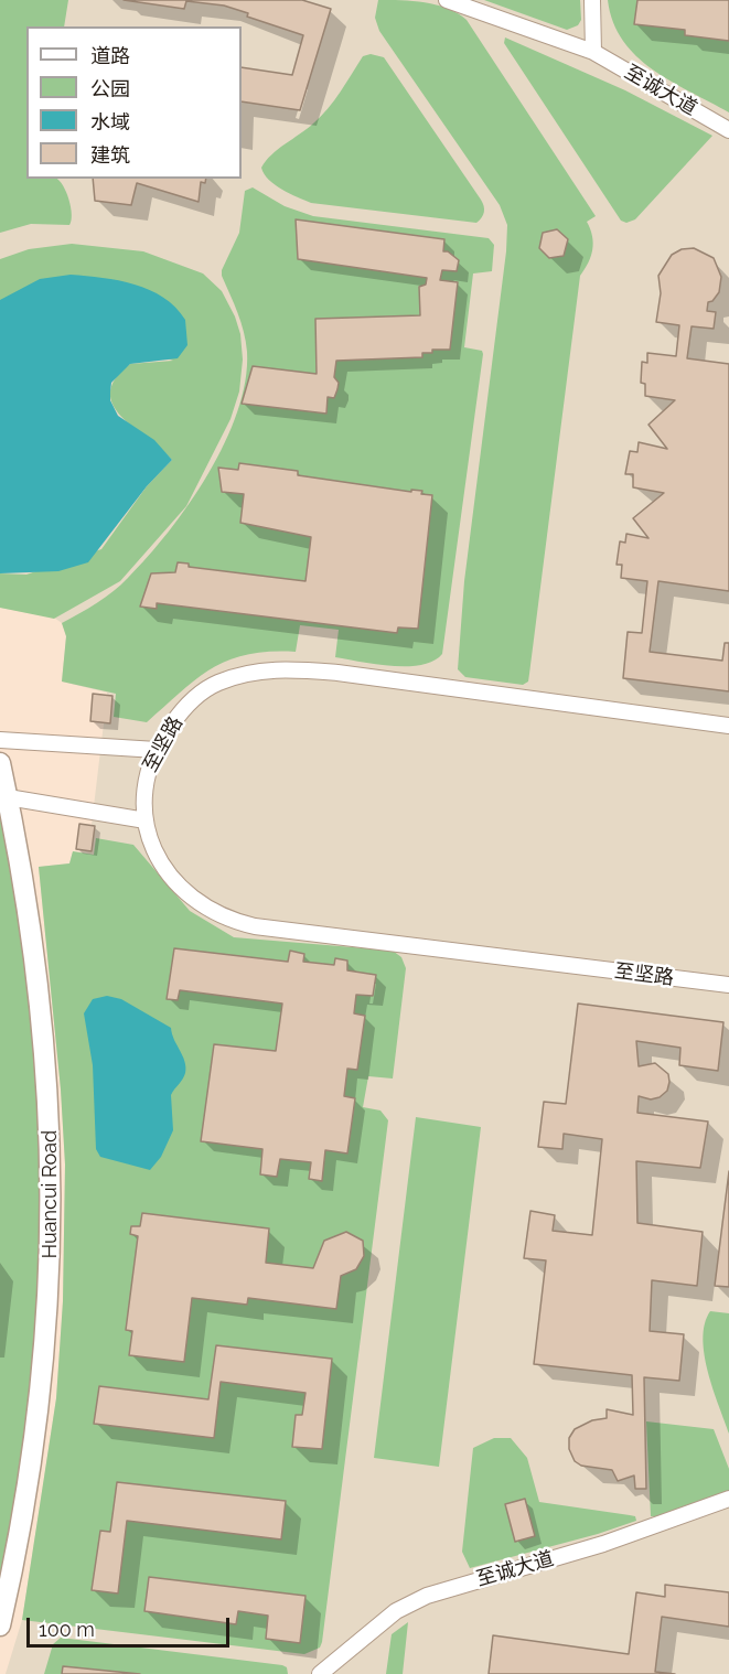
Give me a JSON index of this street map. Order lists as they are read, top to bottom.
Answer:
{
  "streets": {
    "street": ["至诚大道", "至坚路", "Huancui Road"]
  },
  "legend": [
    "道路",
    "公园",
    "水域",
    "建筑"
  ],
  "scale_bar": "100 m"
}
